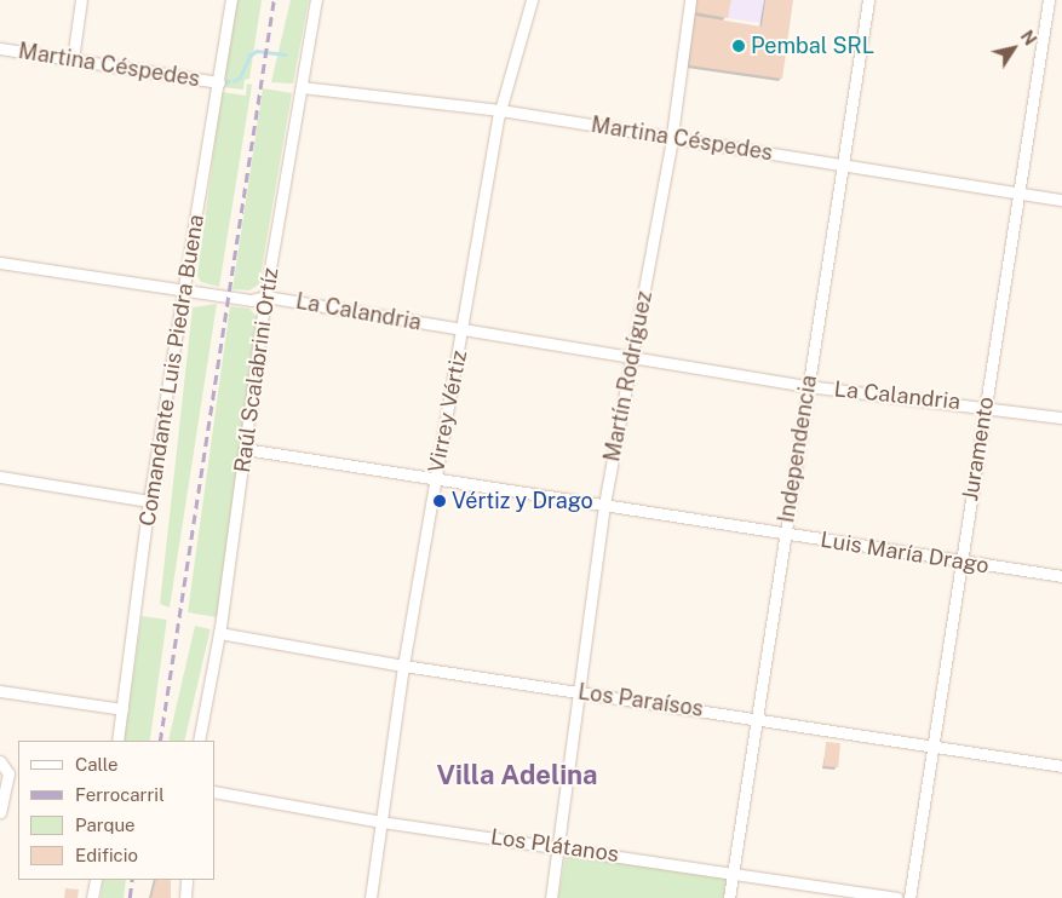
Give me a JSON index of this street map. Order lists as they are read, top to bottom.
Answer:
{
  "streets": {
    "street": [
      "Martina Céspedes",
      "La Calandria",
      "Comandante Luis Piedra Buena",
      "Raúl Scalabrini Ortíz",
      "Martín Rodríguez",
      "Virrey Vértiz",
      "Independencia",
      "Juramento",
      "Luis María Drago",
      "Los Paraísos",
      "Los Plátanos"
    ]
  },
  "crossings": [
    ["Martina Céspedes", "Comandante Luis Piedra Buena"],
    ["Martina Céspedes", "Raúl Scalabrini Ortíz"],
    ["Martina Céspedes", "Martín Rodríguez"],
    ["Martina Céspedes", "Virrey Vértiz"],
    ["Martina Céspedes", "Independencia"],
    ["Martina Céspedes", "Juramento"],
    ["La Calandria", "Comandante Luis Piedra Buena"],
    ["La Calandria", "Raúl Scalabrini Ortíz"],
    ["La Calandria", "Martín Rodríguez"],
    ["La Calandria", "Virrey Vértiz"],
    ["La Calandria", "Independencia"],
    ["La Calandria", "Juramento"],
    ["Raúl Scalabrini Ortíz", "Luis María Drago"],
    ["Raúl Scalabrini Ortíz", "Los Paraísos"],
    ["Martín Rodríguez", "Luis María Drago"],
    ["Martín Rodríguez", "Los Paraísos"],
    ["Martín Rodríguez", "Los Plátanos"],
    ["Virrey Vértiz", "Luis María Drago"],
    ["Virrey Vértiz", "Los Paraísos"],
    ["Virrey Vértiz", "Los Plátanos"],
    ["Independencia", "Luis María Drago"],
    ["Independencia", "Los Paraísos"],
    ["Independencia", "Los Plátanos"],
    ["Juramento", "Luis María Drago"],
    ["Juramento", "Los Paraísos"]
  ],
  "districts": ["Villa Adelina"],
  "places": ["Pembal SRL", "Vértiz y Drago"],
  "legend": [
    "Calle",
    "Ferrocarril",
    "Parque",
    "Edificio"
  ],
  "north": "top right"
}
